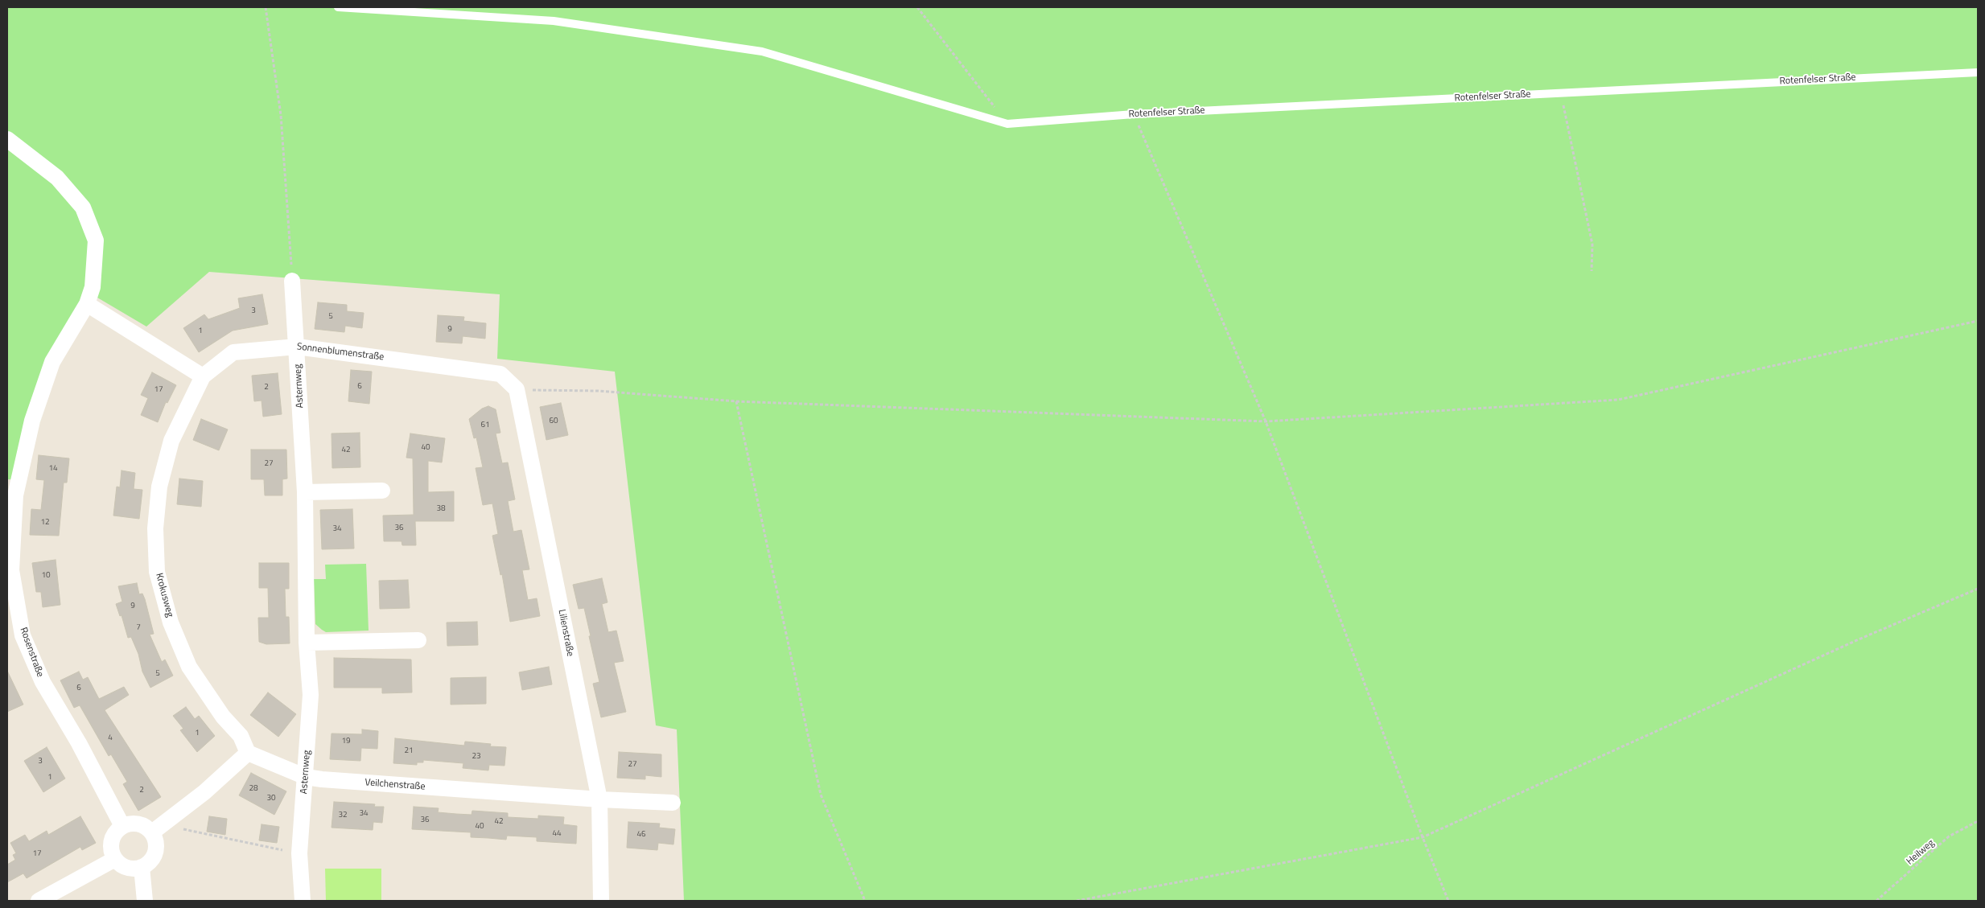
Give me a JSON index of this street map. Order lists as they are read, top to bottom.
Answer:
{
  "streets": {
    "street": [
      "Sonnenblumenstraße",
      "Asternweg",
      "Krokusweg",
      "Lilienstraße",
      "Rosenstraße",
      "Veilchenstraße"
    ],
    "lane": ["Rotenfelser Straße"],
    "path": ["Heilweg"]
  },
  "crossings": [
    ["Sonnenblumenstraße", "Asternweg"],
    ["Sonnenblumenstraße", "Krokusweg"],
    ["Sonnenblumenstraße", "Lilienstraße"],
    ["Asternweg", "Veilchenstraße"],
    ["Krokusweg", "Veilchenstraße"],
    ["Lilienstraße", "Veilchenstraße"]
  ],
  "house_numbers": [
    "3",
    "5",
    "9",
    "1",
    "6",
    "2",
    "17",
    "60",
    "61",
    "40",
    "42",
    "27",
    "14",
    "38",
    "12",
    "36",
    "34",
    "10",
    "9",
    "7",
    "5",
    "6",
    "1",
    "4",
    "19",
    "21",
    "23",
    "3",
    "27",
    "1",
    "28",
    "2",
    "30",
    "34",
    "32",
    "36",
    "42",
    "40",
    "44",
    "46",
    "17"
  ]
}
